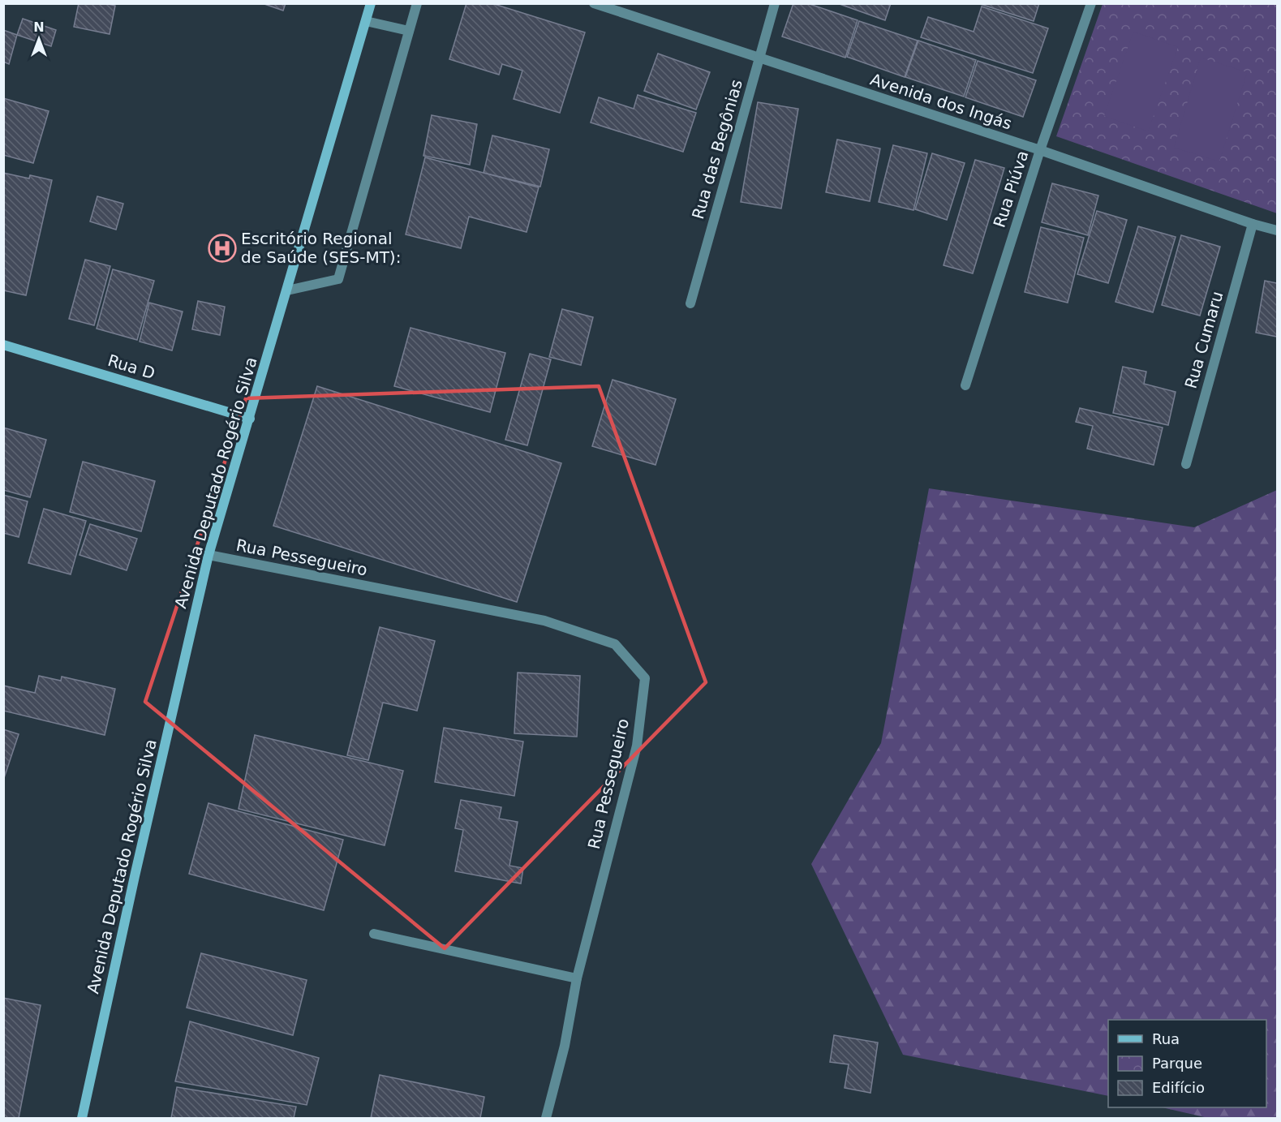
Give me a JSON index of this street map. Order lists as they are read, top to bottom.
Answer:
{
  "streets": {
    "street": [
      "Avenida dos Ingás",
      "Rua das Begônias",
      "Rua Piúva",
      "Rua Cumaru",
      "Rua D",
      "Avenida Deputado Rogério Silva",
      "Rua Pessegueiro"
    ]
  },
  "crossings": [
    ["Avenida dos Ingás", "Rua das Begônias"],
    ["Avenida dos Ingás", "Rua Piúva"],
    ["Avenida dos Ingás", "Rua Cumaru"],
    ["Rua D", "Avenida Deputado Rogério Silva"],
    ["Avenida Deputado Rogério Silva", "Rua Pessegueiro"]
  ],
  "places": {
    "hospital": ["Escritório Regional de Saúde (SES-MT):"]
  },
  "legend": ["Rua", "Parque", "Edifício"],
  "north": "top"
}
